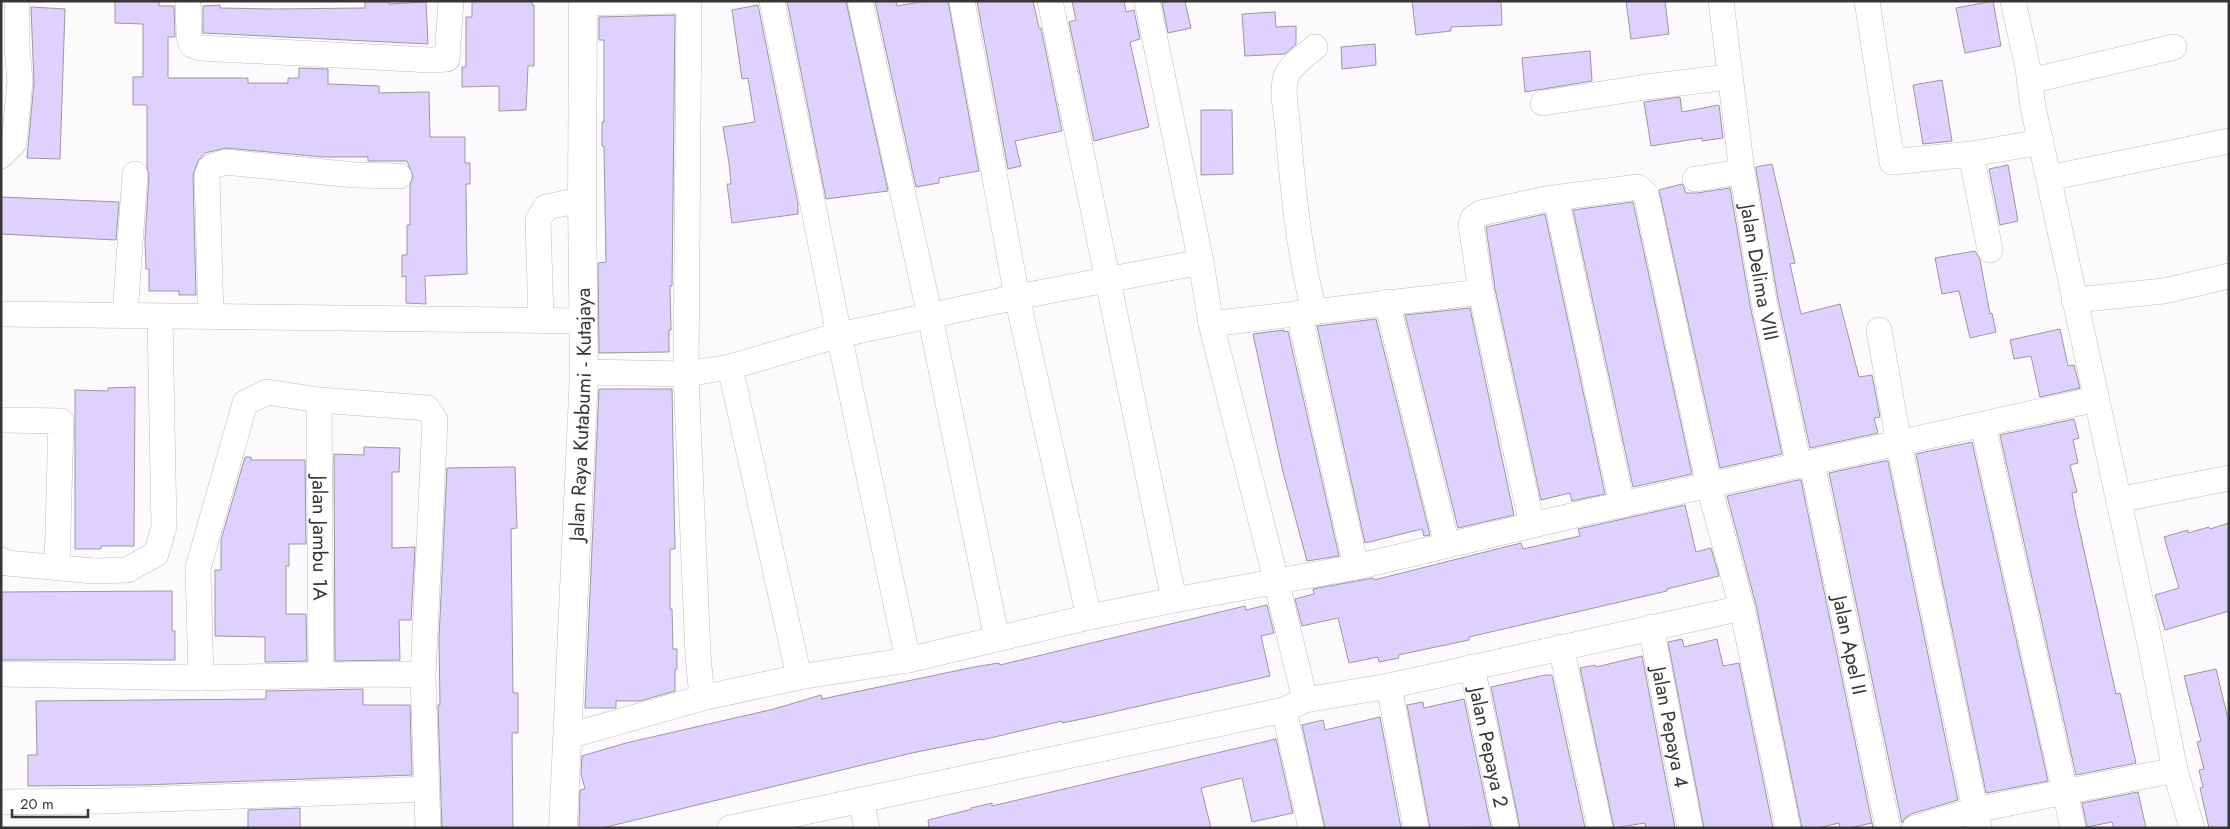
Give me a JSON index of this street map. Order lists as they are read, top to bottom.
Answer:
{
  "streets": {
    "street": [
      "Jalan Delima VIII",
      "Jalan Raya Kutabumi - Kutajaya",
      "Jalan Jambu 1A",
      "Jalan Apel II",
      "Jalan Pepaya 4",
      "Jalan Pepaya 2"
    ]
  },
  "crossings": [
    ["Jalan Delima VIII", "Jalan Apel II"]
  ],
  "scale_bar": "20 m"
}
